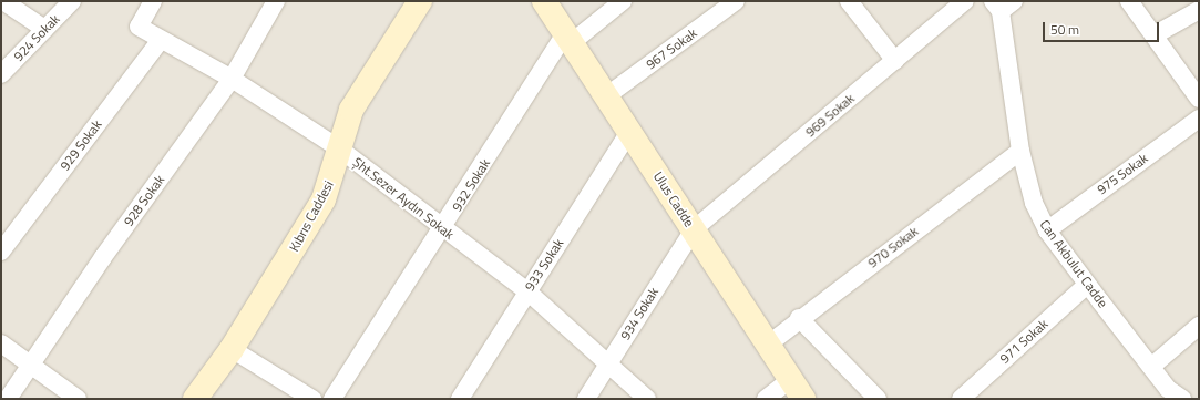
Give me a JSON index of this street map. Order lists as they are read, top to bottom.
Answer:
{
  "streets": {
    "street": [
      "924 Sokak",
      "967 Sokak",
      "969 Sokak",
      "929 Sokak",
      "975 Sokak",
      "932 Sokak",
      "Şht.Sezer Aydın Sokak",
      "Ulus Cadde",
      "928 Sokak",
      "Kıbrıs Caddesi",
      "970 Sokak",
      "Can Akbulut Cadde",
      "933 Sokak",
      "934 Sokak",
      "971 Sokak"
    ]
  },
  "crossings": [
    ["967 Sokak", "Ulus Cadde"],
    ["969 Sokak", "Ulus Cadde"],
    ["969 Sokak", "934 Sokak"],
    ["929 Sokak", "Şht.Sezer Aydın Sokak"],
    ["975 Sokak", "Can Akbulut Cadde"],
    ["932 Sokak", "Şht.Sezer Aydın Sokak"],
    ["932 Sokak", "Ulus Cadde"],
    ["Şht.Sezer Aydın Sokak", "928 Sokak"],
    ["Şht.Sezer Aydın Sokak", "Kıbrıs Caddesi"],
    ["Şht.Sezer Aydın Sokak", "933 Sokak"],
    ["Şht.Sezer Aydın Sokak", "934 Sokak"],
    ["Ulus Cadde", "970 Sokak"],
    ["Ulus Cadde", "933 Sokak"],
    ["Ulus Cadde", "934 Sokak"],
    ["970 Sokak", "Can Akbulut Cadde"],
    ["Can Akbulut Cadde", "971 Sokak"]
  ],
  "scale_bar": "50 m"
}
